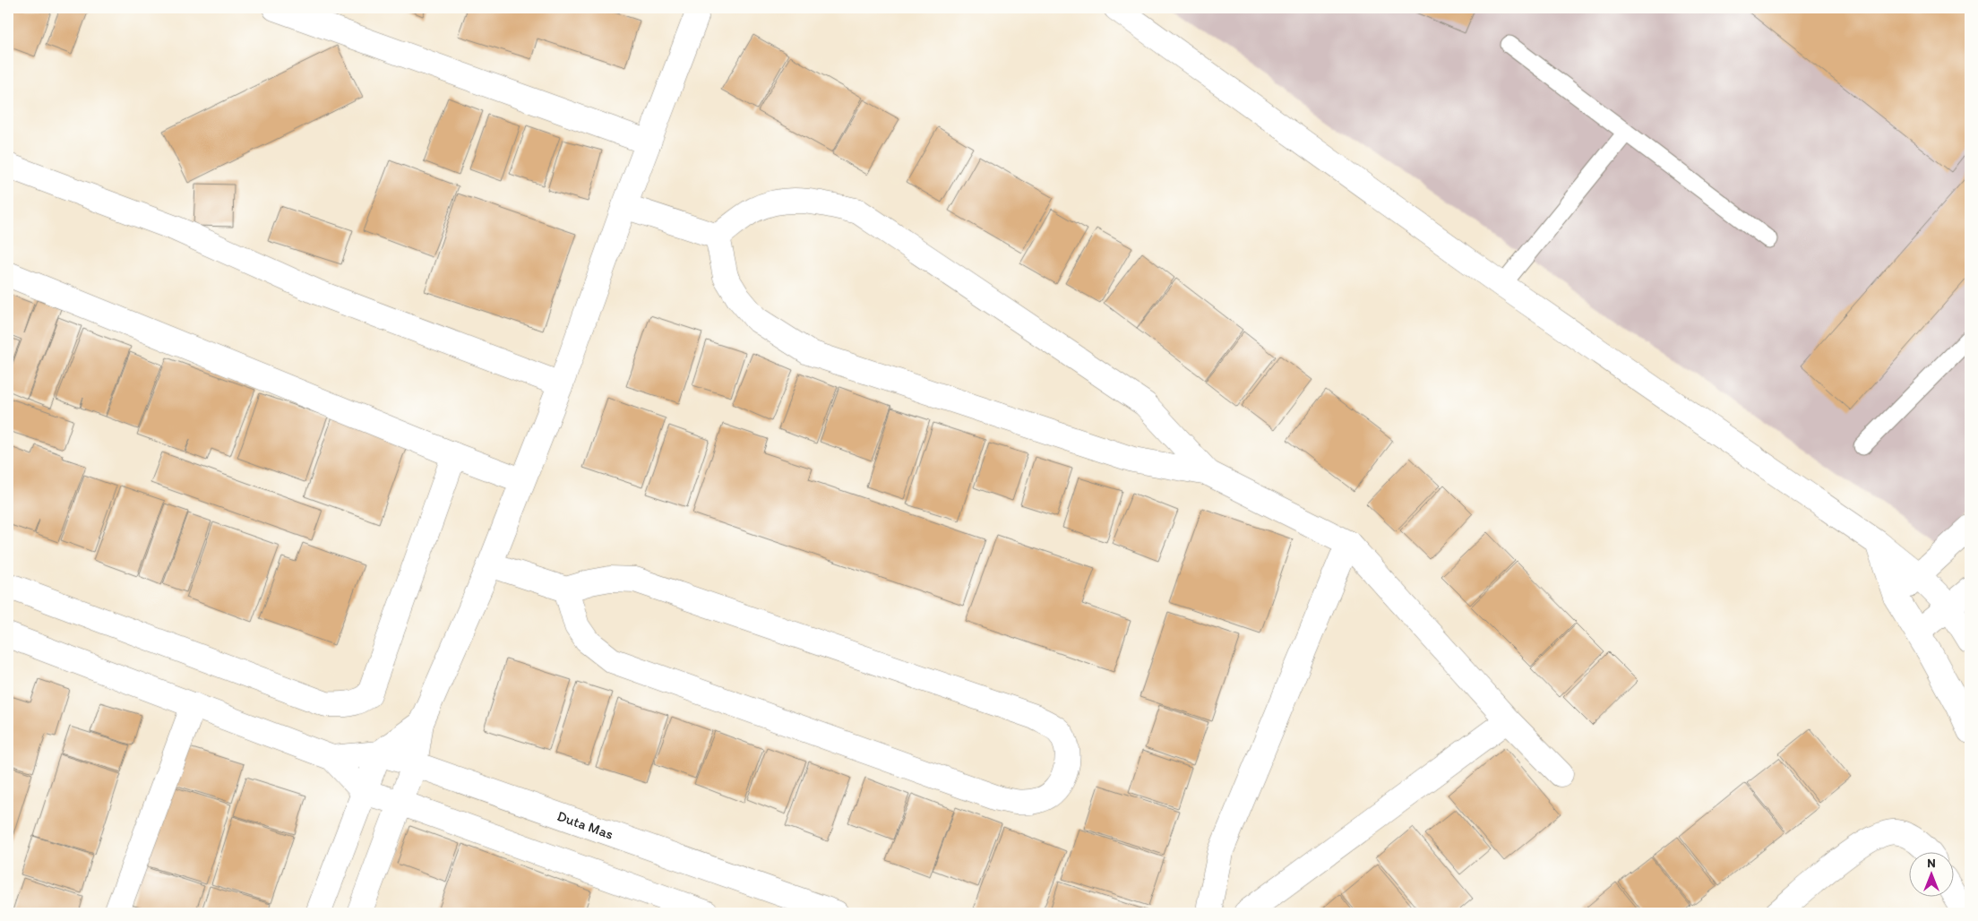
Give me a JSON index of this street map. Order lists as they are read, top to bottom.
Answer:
{
  "streets": {
    "street": ["Duta Mas"]
  },
  "north": "top"
}
